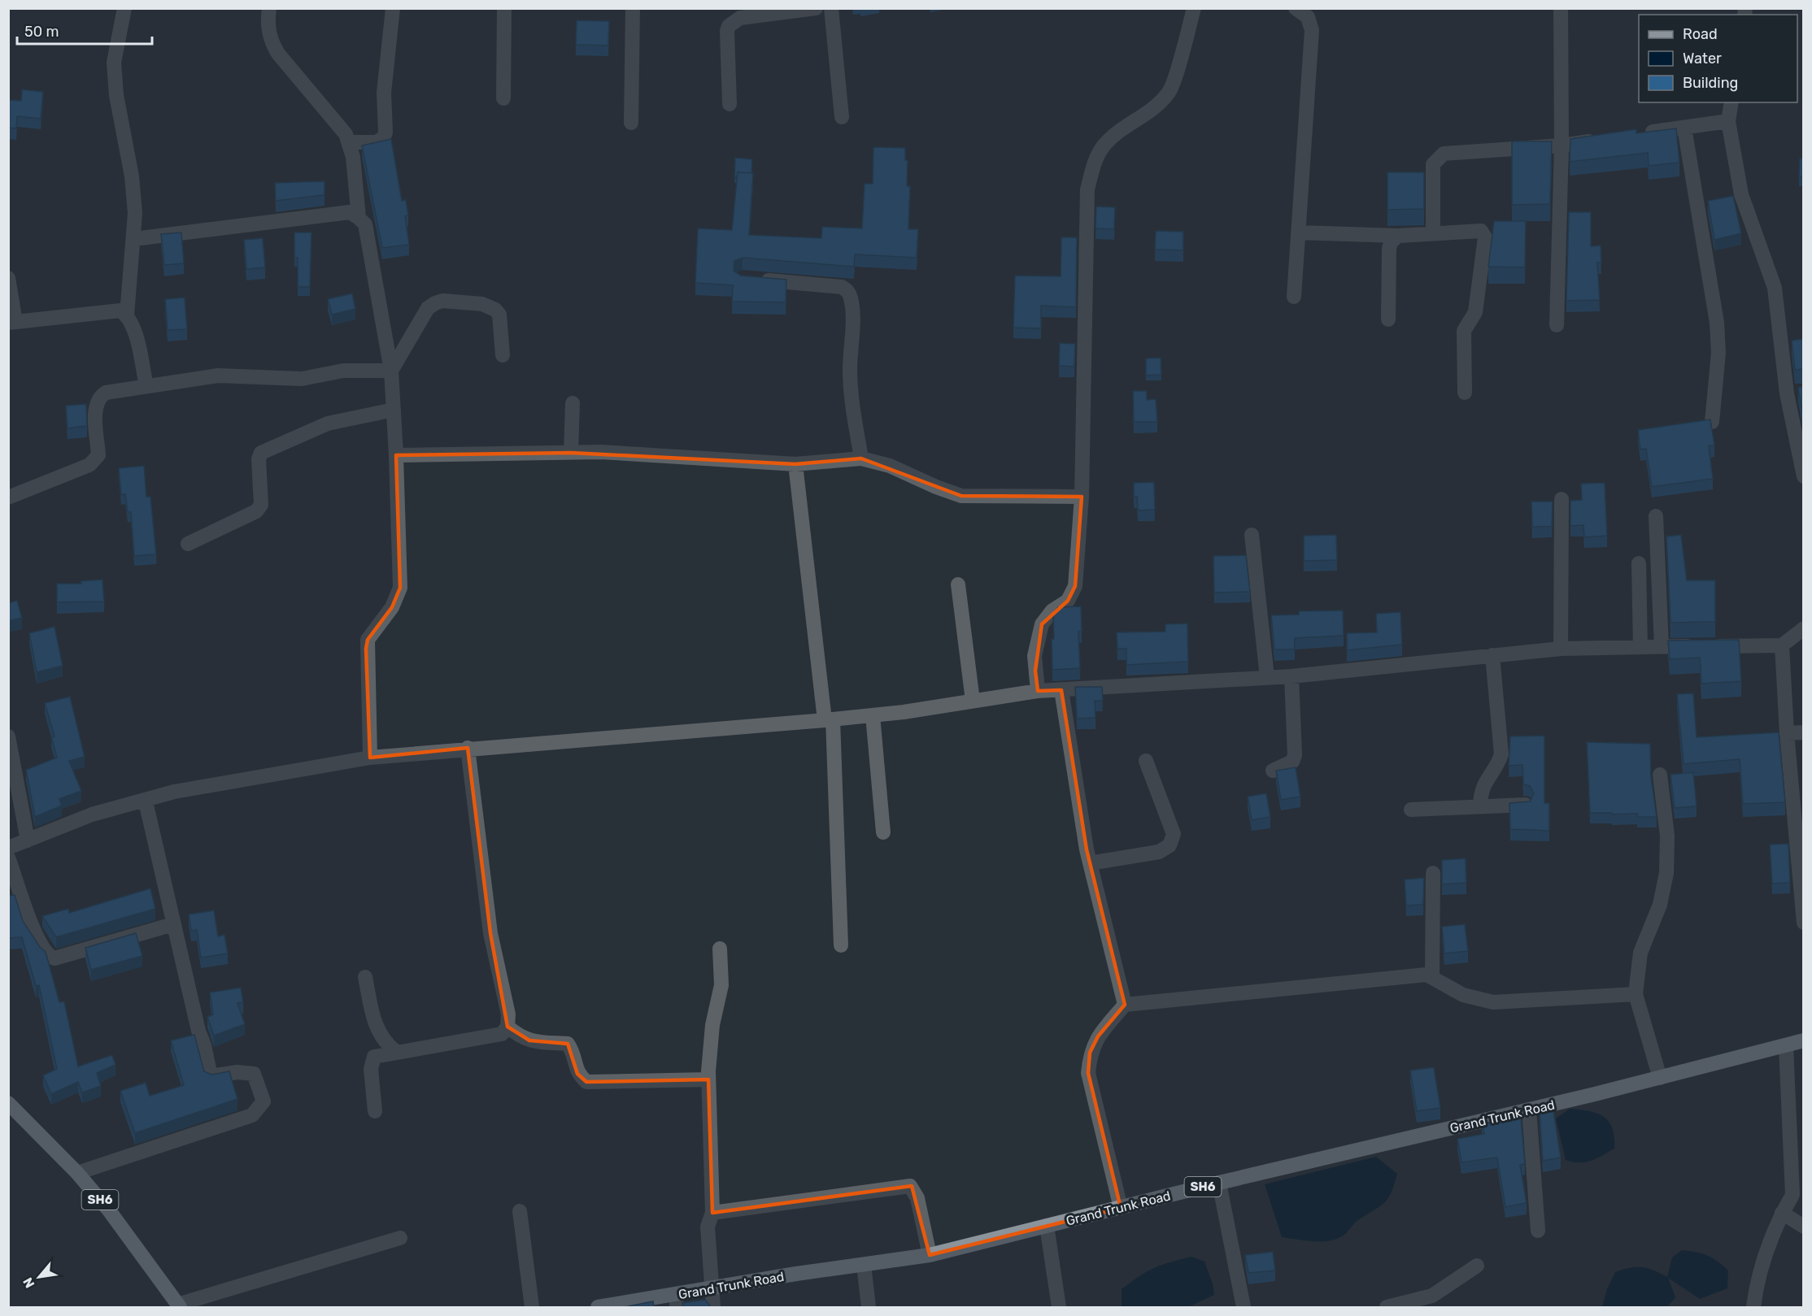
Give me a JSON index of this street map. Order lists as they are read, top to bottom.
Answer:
{
  "streets": {
    "main road": ["Grand Trunk Road", "SH6"]
  },
  "legend": ["Road", "Water", "Building"],
  "scale_bar": "50 m",
  "north": "bottom left"
}
